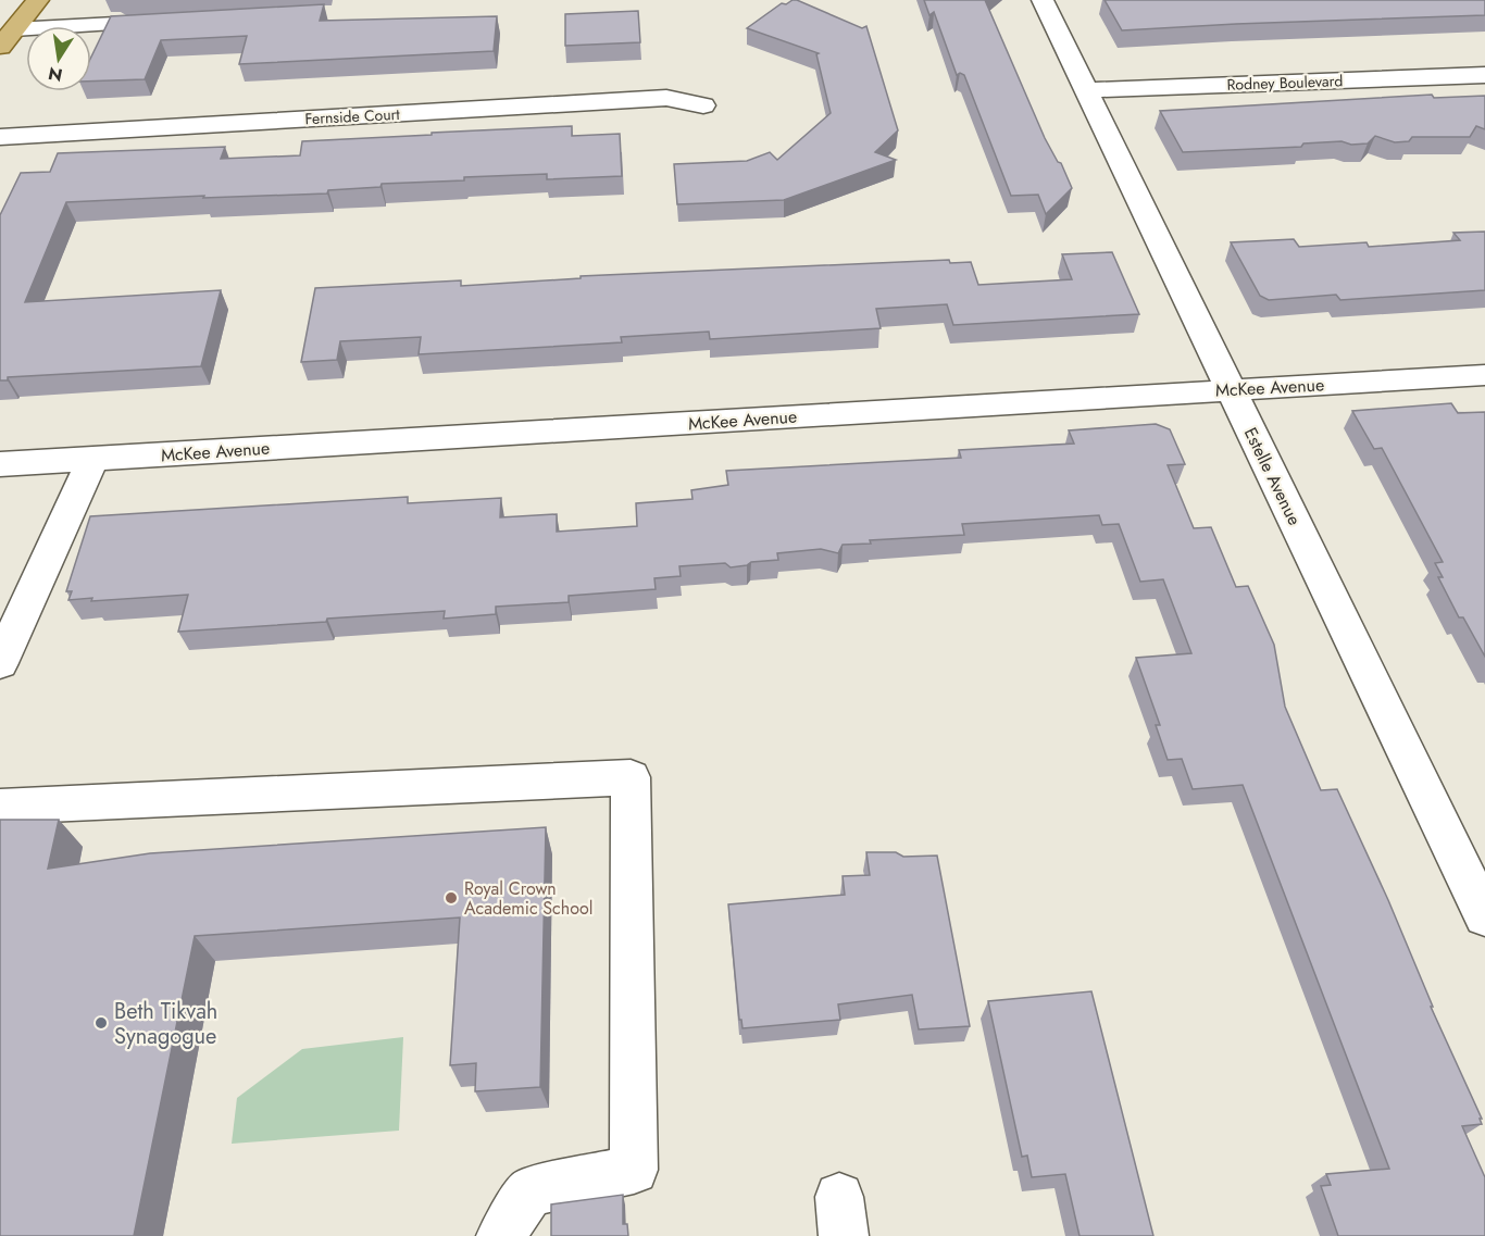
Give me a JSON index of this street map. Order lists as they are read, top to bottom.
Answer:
{
  "streets": {
    "street": [
      "Rodney Boulevard",
      "Fernside Court",
      "McKee Avenue",
      "Estelle Avenue"
    ]
  },
  "crossings": [
    ["Rodney Boulevard", "Estelle Avenue"],
    ["McKee Avenue", "Estelle Avenue"]
  ],
  "places": ["Royal Crown Academic School", "Beth Tikvah Synagogue"],
  "north": "bottom"
}
